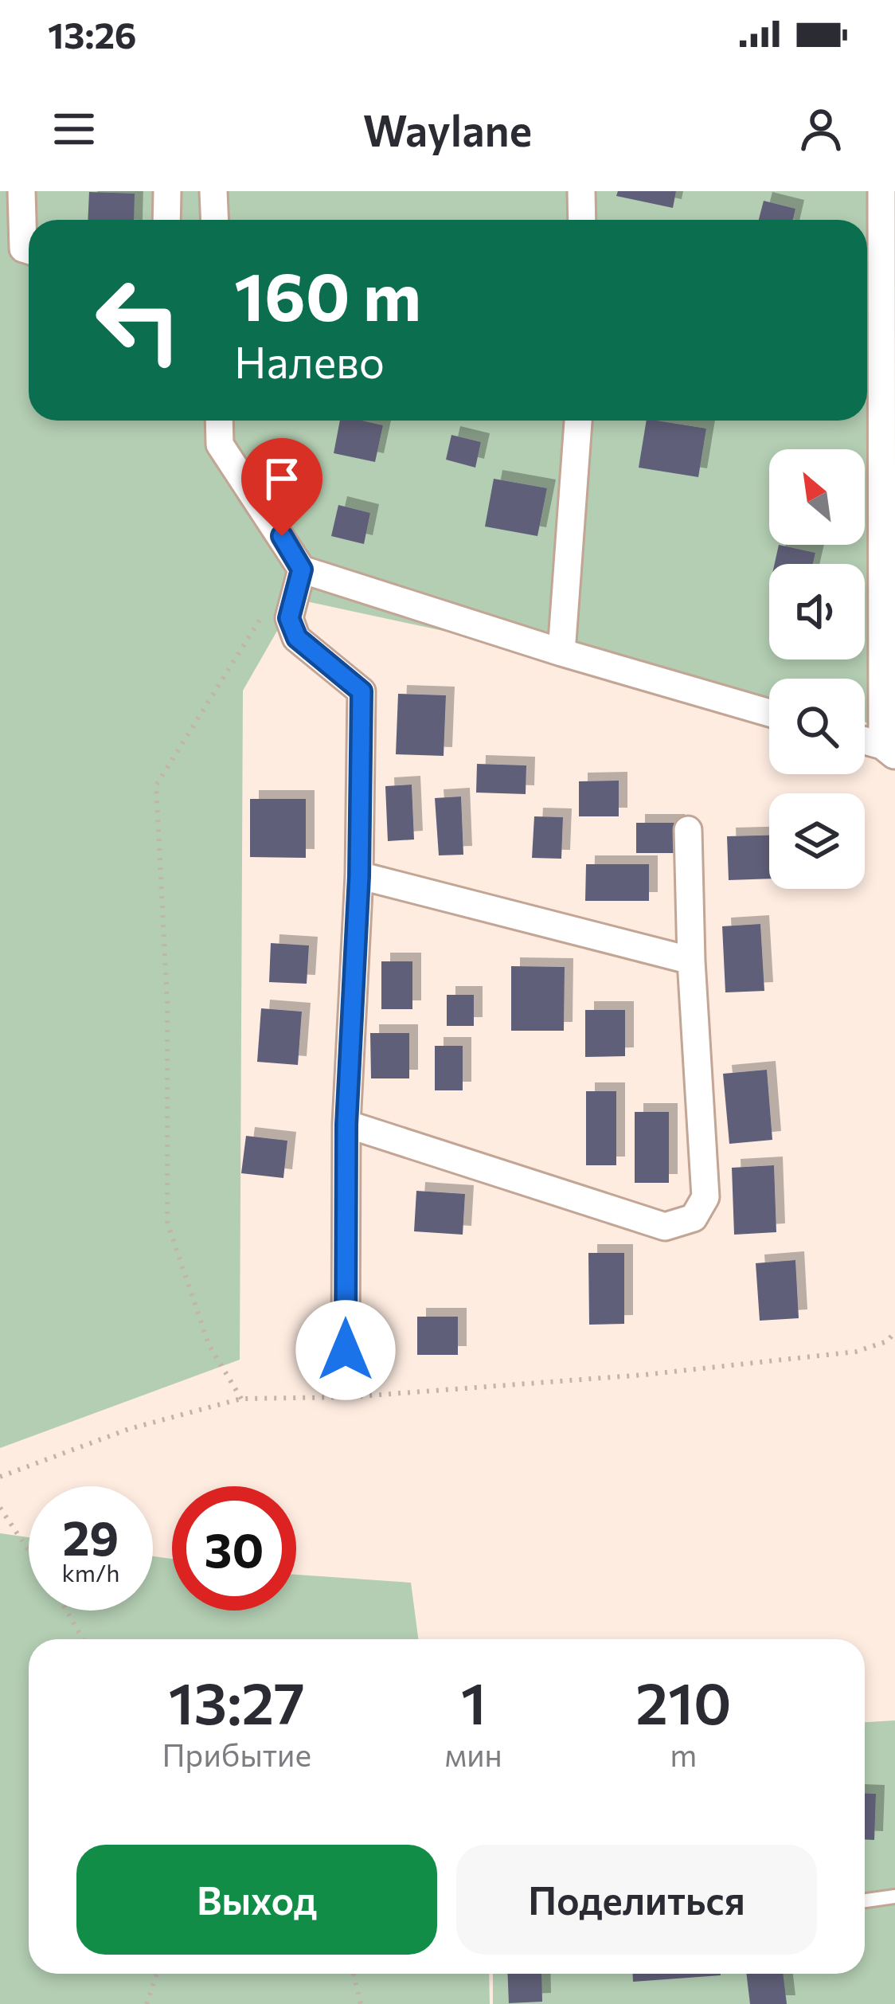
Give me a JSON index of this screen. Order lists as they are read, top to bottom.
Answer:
{
  "north": "top left",
  "page": {
    "status": "13:26",
    "header": "Waylane",
    "turn": ["160 m", "Налево"],
    "speed": "29 km/h",
    "limit": "30",
    "eta": [
      "13:27",
      "Прибытие",
      "1",
      "мин",
      "210",
      "m"
    ],
    "buttons": ["Выход", "Поделиться"]
  }
}
